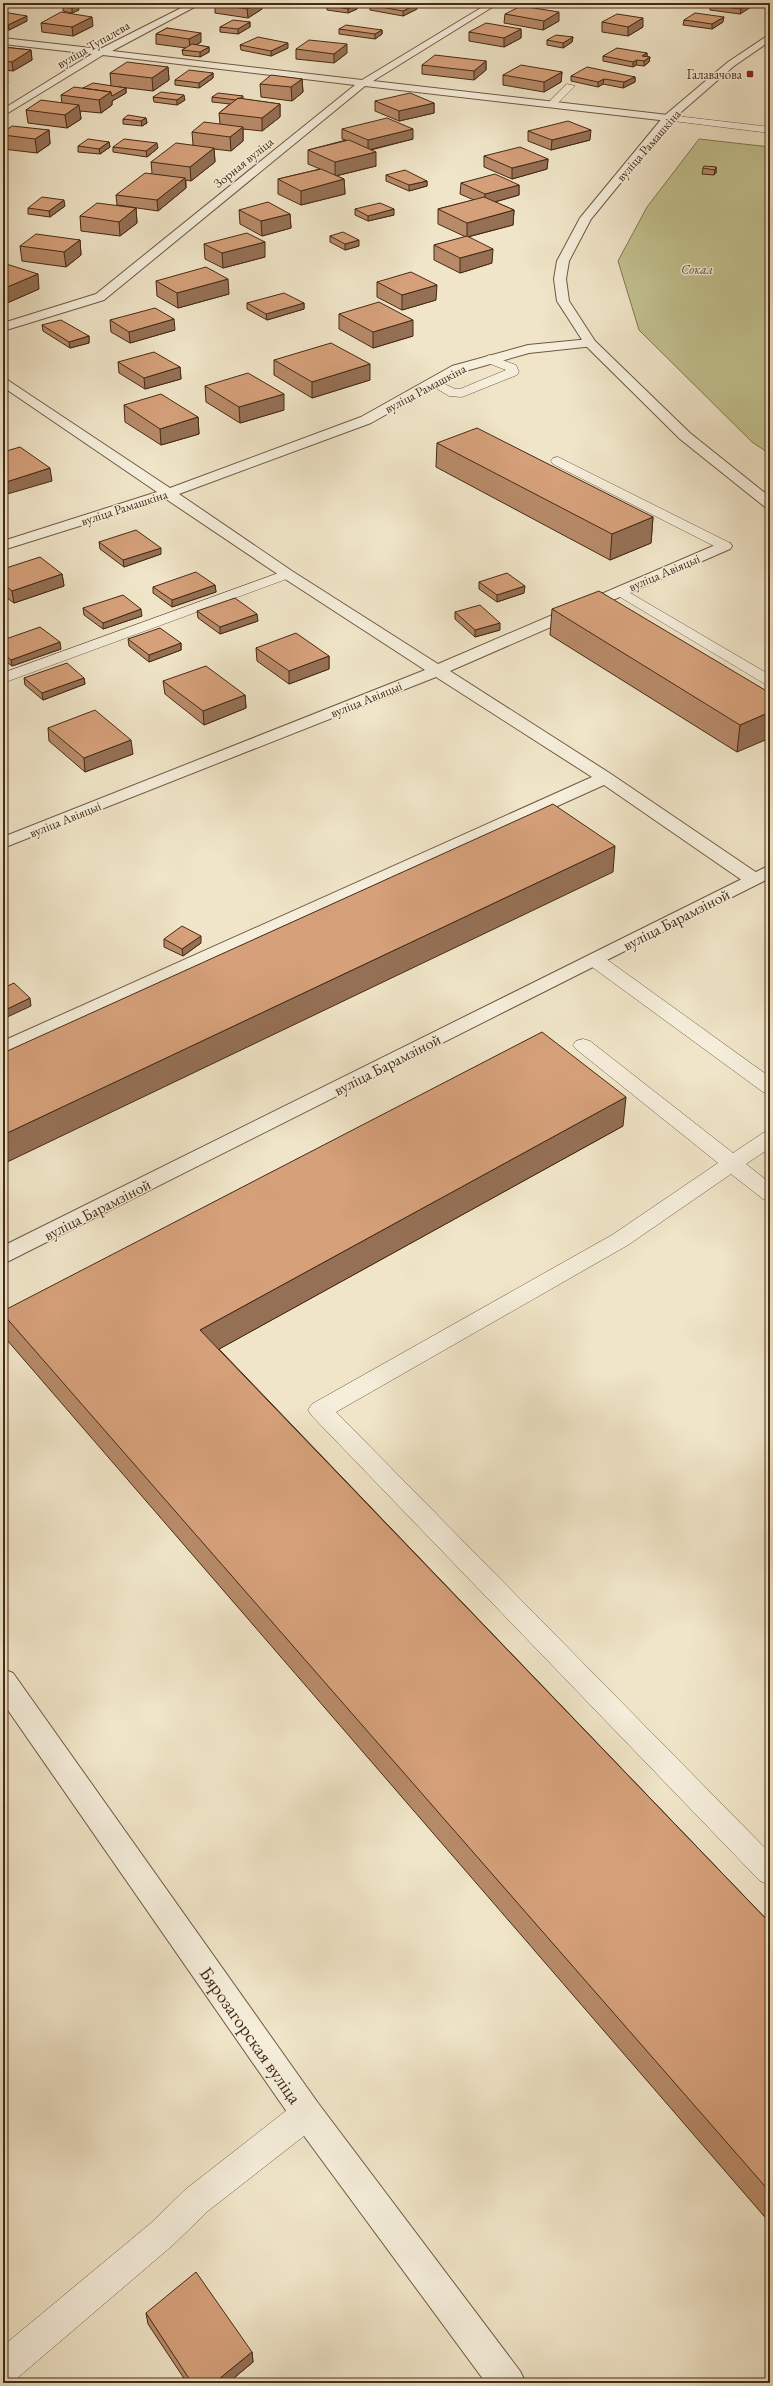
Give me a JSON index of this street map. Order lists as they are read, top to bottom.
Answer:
{
  "streets": {
    "street": [
      "вуліца Тупалева",
      "вуліца Рамашкіна",
      "Зорная вуліца",
      "вуліца Авіяцыі",
      "вуліца Барамзіной",
      "Бярозагорская вуліца"
    ]
  },
  "parks": ["Сокал"],
  "places": {
    "transit": ["Галавачова"]
  }
}
